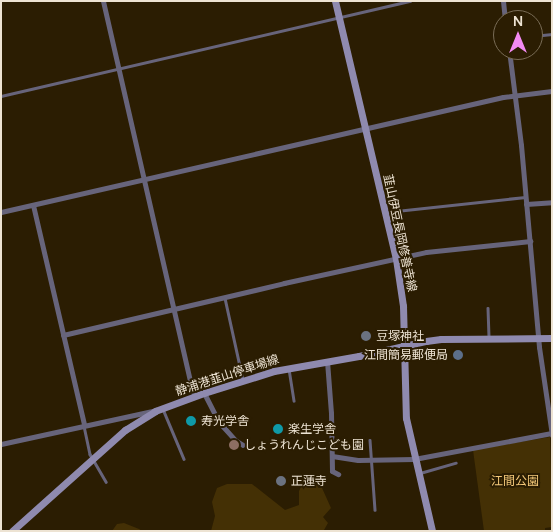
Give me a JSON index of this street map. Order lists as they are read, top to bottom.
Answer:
{
  "streets": {
    "main road": ["韮山伊豆長岡修善寺線", "静浦港韮山停車場線"]
  },
  "crossings": [
    ["韮山伊豆長岡修善寺線", "静浦港韮山停車場線"]
  ],
  "parks": ["江間公園"],
  "places": [
    "豆塚神社",
    "江間簡易郵便局",
    "寿光学舎",
    "楽生学舎",
    "しょうれんじこども園",
    "正蓮寺"
  ],
  "north": "top"
}
